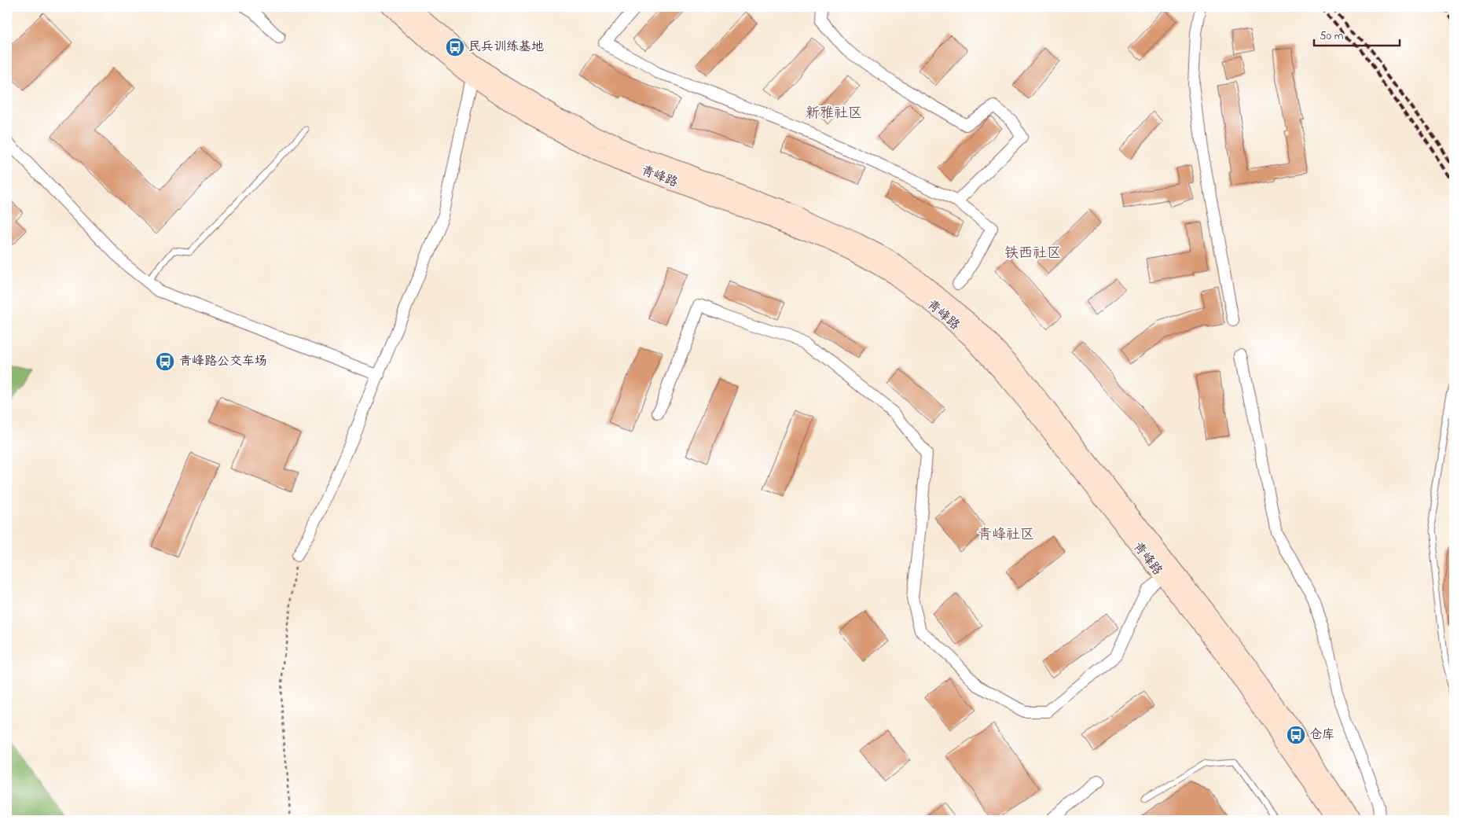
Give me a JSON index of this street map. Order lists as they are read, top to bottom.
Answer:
{
  "streets": {
    "main road": ["青峰路"]
  },
  "districts": ["新雅社区", "铁西社区", "青峰社区"],
  "places": {
    "bus stop": ["民兵训练基地", "青峰路公交车场", "仓库"]
  },
  "scale_bar": "50 m"
}
